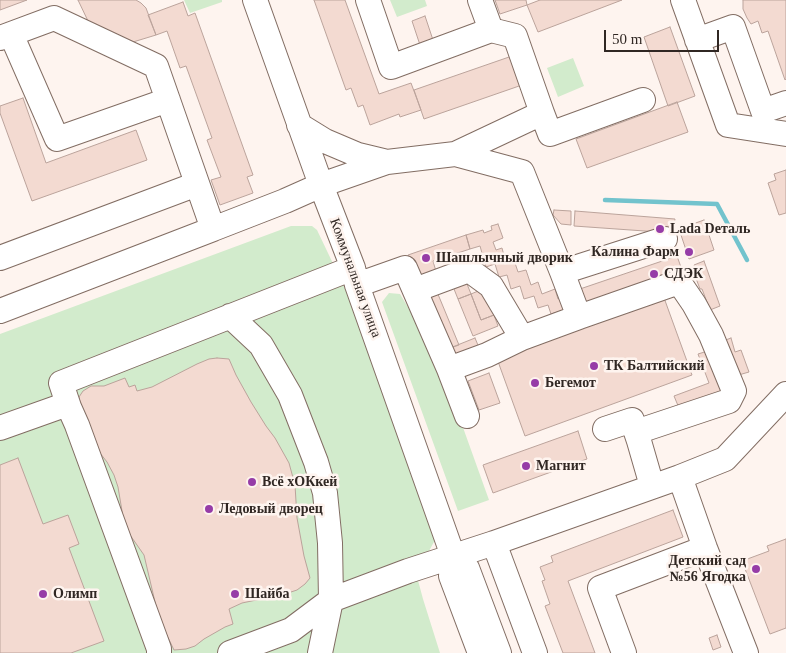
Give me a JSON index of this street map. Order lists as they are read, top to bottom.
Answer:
{
  "streets": {
    "street": ["Коммунальная улица"]
  },
  "places": [
    "Lada Dеталь",
    "Калина Фарм",
    "Шашлычный дворик",
    "СДЭК",
    "ТК Балтийский",
    "Бегемот",
    "Магнит",
    "Всё хОКкей",
    "Ледовый дворец",
    "Детский сад №56 Ягодка",
    "Олимп",
    "Шайба"
  ],
  "scale_bar": "50 m"
}
